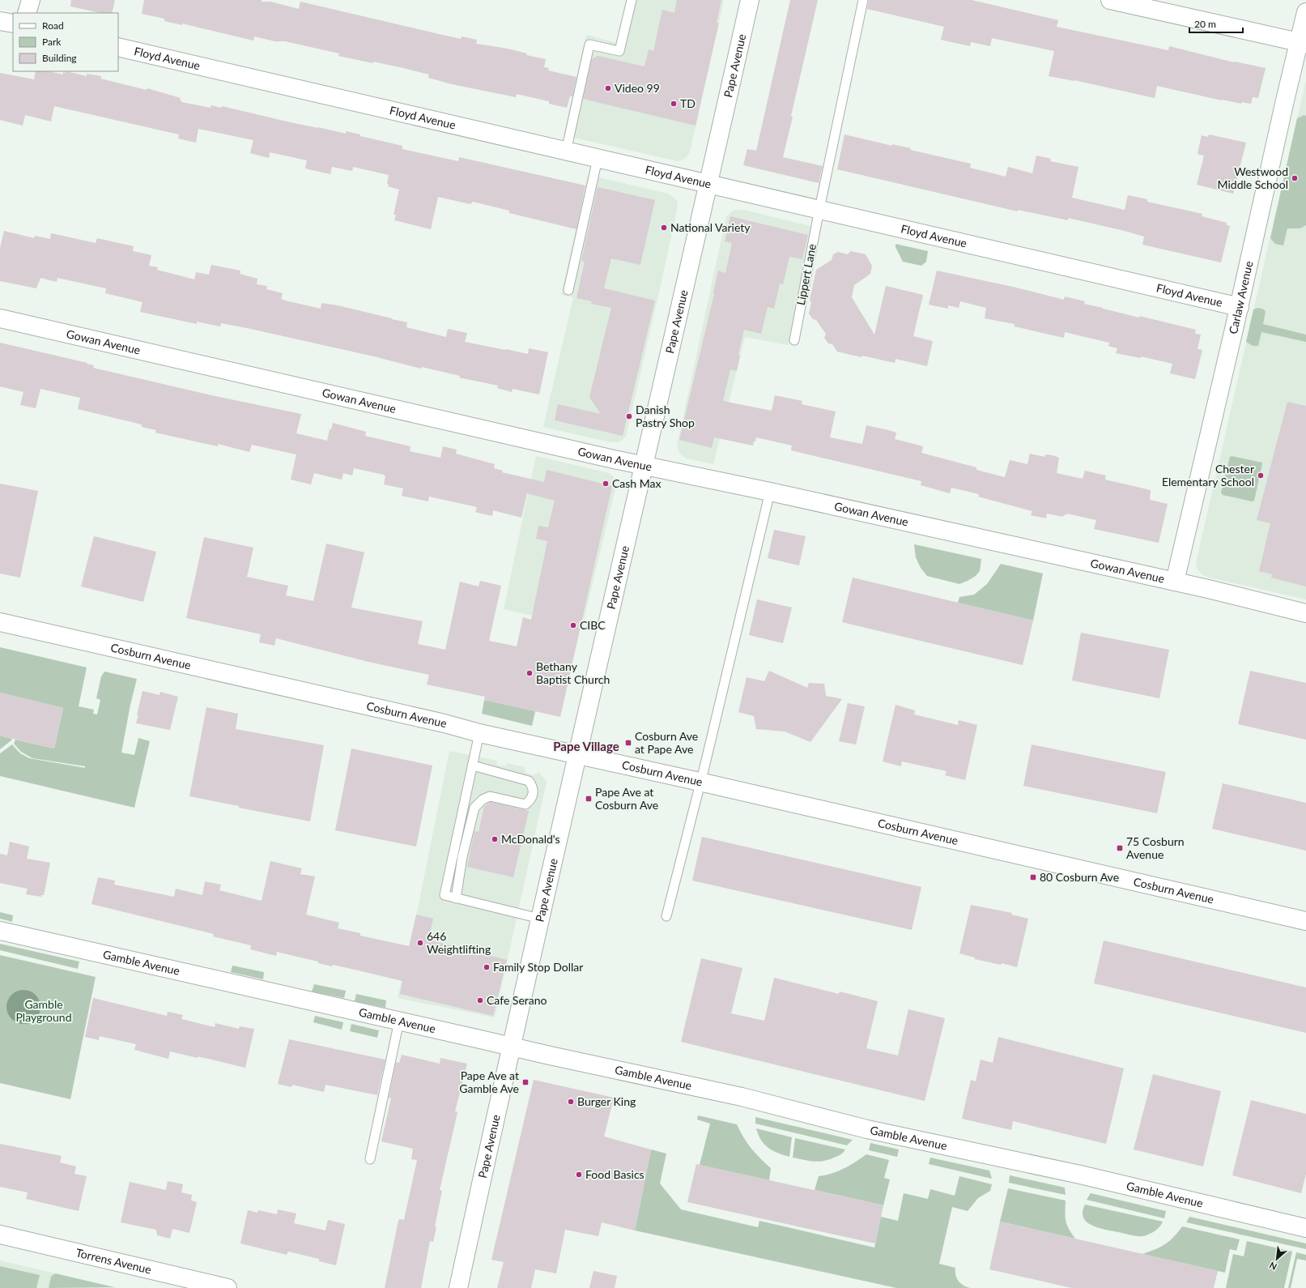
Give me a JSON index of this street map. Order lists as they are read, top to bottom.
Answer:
{
  "streets": {
    "street": [
      "Floyd Avenue",
      "Pape Avenue",
      "Carlaw Avenue",
      "Gowan Avenue",
      "Cosburn Avenue",
      "Gamble Avenue",
      "Torrens Avenue"
    ],
    "lane": ["Lippert Lane"]
  },
  "crossings": [
    ["Floyd Avenue", "Pape Avenue"],
    ["Floyd Avenue", "Lippert Lane"],
    ["Floyd Avenue", "Carlaw Avenue"],
    ["Pape Avenue", "Gowan Avenue"],
    ["Pape Avenue", "Cosburn Avenue"],
    ["Pape Avenue", "Gamble Avenue"],
    ["Carlaw Avenue", "Gowan Avenue"]
  ],
  "districts": ["Pape Village"],
  "parks": ["Gamble Playground"],
  "places": {
    "other": [
      "Video 99",
      "TD",
      "Westwood Middle School",
      "National Variety",
      "Danish Pastry Shop",
      "Chester Elementary School",
      "Cash Max",
      "CIBC",
      "Bethany Baptist Church",
      "McDonald's",
      "646 Weightlifting",
      "Family Stop Dollar",
      "Cafe Serano",
      "Burger King",
      "Food Basics"
    ],
    "transit": [
      "Cosburn Ave at Pape Ave",
      "Pape Ave at Cosburn Ave",
      "75 Cosburn Avenue",
      "80 Cosburn Ave",
      "Pape Ave at Gamble Ave"
    ]
  },
  "legend": ["Road", "Park", "Building"],
  "scale_bar": "20 m",
  "north": "bottom left"
}
